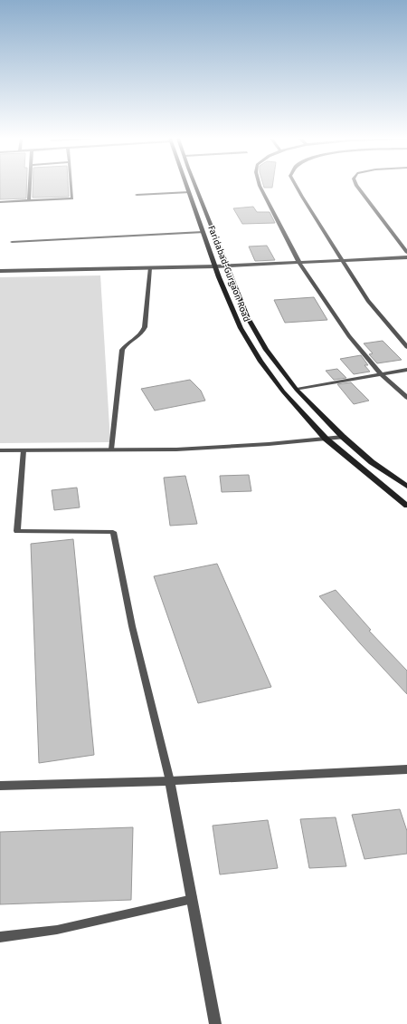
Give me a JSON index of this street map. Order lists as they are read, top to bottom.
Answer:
{
  "streets": {
    "main road": ["Faridabad-Gurgaon Road"]
  }
}
